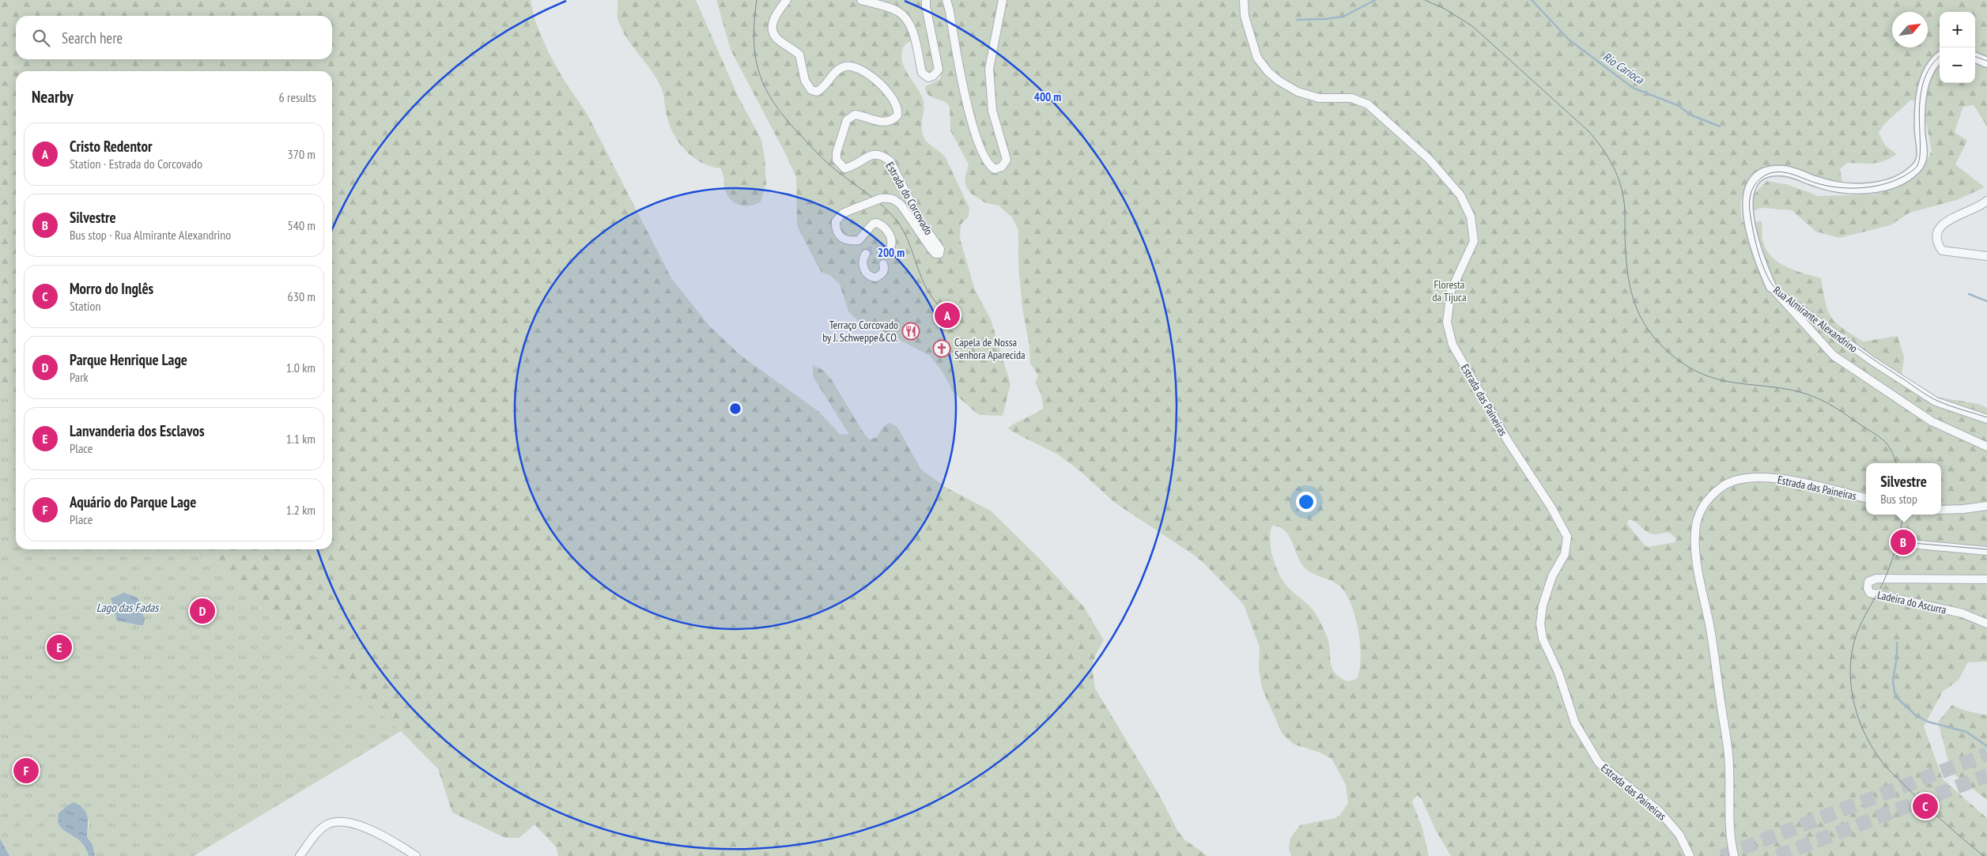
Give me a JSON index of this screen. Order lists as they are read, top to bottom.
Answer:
{
  "streets": {
    "street": [
      "Estrada do Corcovado",
      "Rua Almirante Alexandrino",
      "Estrada das Paineiras",
      "Ladeira do Ascurra"
    ]
  },
  "water": ["Rio Carioca", "Lago das Fadas"],
  "parks": ["Floresta da Tijuca"],
  "places": {
    "restaurant": ["Terraço Corcovado by J. Schweppe&CO."],
    "church": ["Capela de Nossa Senhora Aparecida"]
  },
  "north": "top right",
  "page": {
    "map_buttons": ["+", "−"],
    "search": "Search here",
    "heading": ["Nearby", "6 results"],
    "list": [
      {
        "mark": "A",
        "name": "Cristo Redentor",
        "note": "Station · Estrada do Corcovado",
        "value": "370 m"
      },
      {
        "mark": "B",
        "name": "Silvestre",
        "note": "Bus stop · Rua Almirante Alexandrino",
        "value": "540 m"
      },
      {
        "mark": "C",
        "name": "Morro do Inglês",
        "note": "Station",
        "value": "630 m"
      },
      {
        "mark": "D",
        "name": "Parque Henrique Lage",
        "note": "Park",
        "value": "1.0 km"
      },
      {
        "mark": "E",
        "name": "Lanvanderia dos Esclavos",
        "note": "Place",
        "value": "1.1 km"
      },
      {
        "mark": "F",
        "name": "Aquário do Parque Lage",
        "note": "Place",
        "value": "1.2 km"
      }
    ],
    "pins": [
      "A",
      "B",
      "D",
      "E",
      "F",
      "C"
    ],
    "popup": ["Silvestre", "Bus stop"]
  },
  "rings": ["400 m", "200 m"]
}
